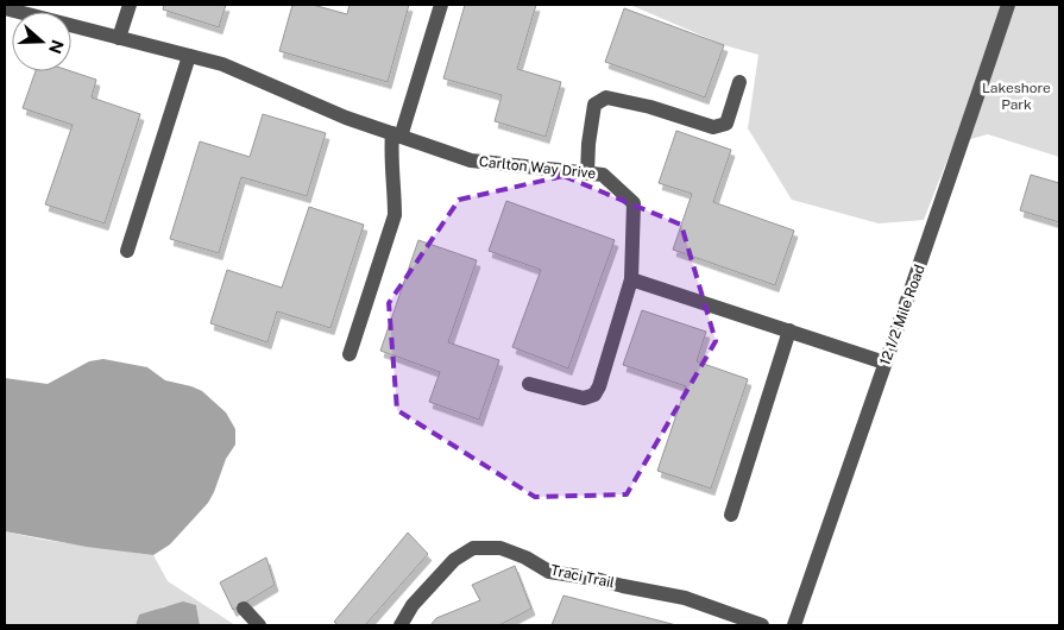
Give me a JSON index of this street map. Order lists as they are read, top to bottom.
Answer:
{
  "streets": {
    "street": ["Carlton Way Drive", "12 1/2 Mile Road", "Traci Trail"]
  },
  "parks": ["Lakeshore Park"],
  "north": "right"
}
